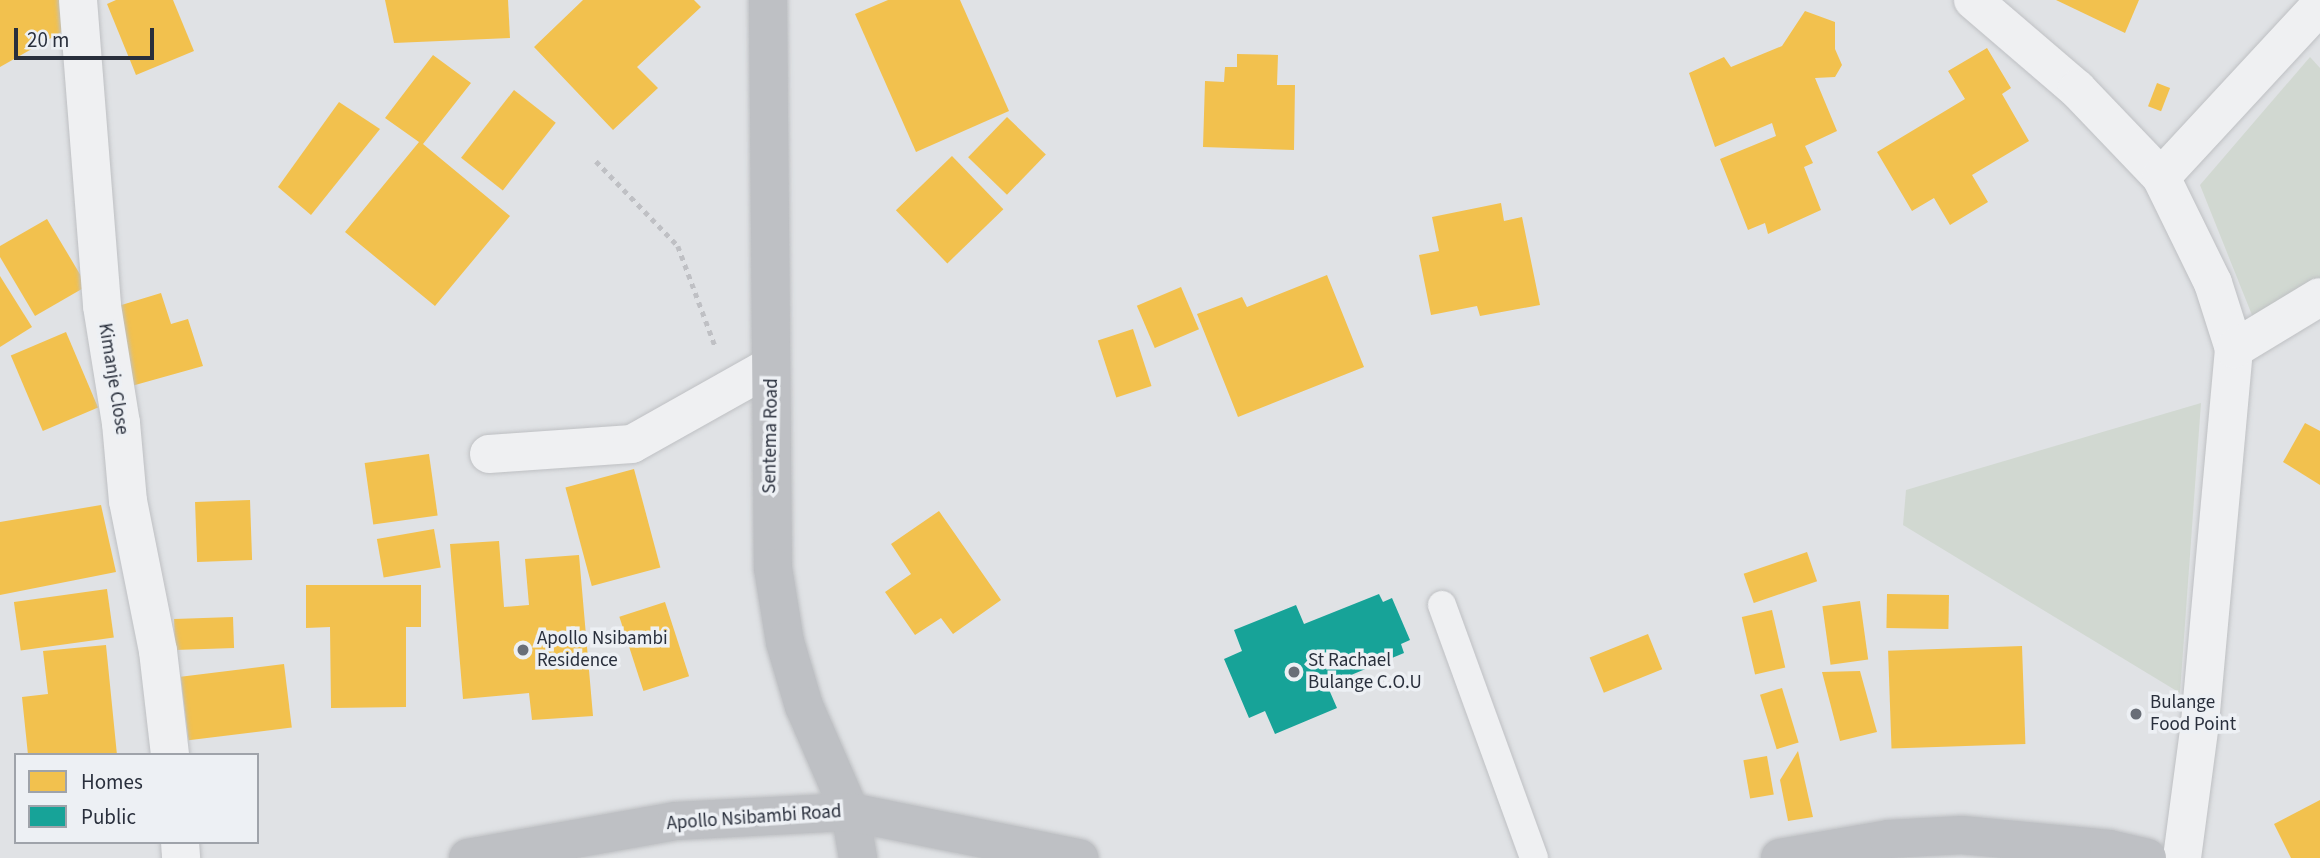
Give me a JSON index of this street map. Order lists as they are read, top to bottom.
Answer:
{
  "streets": {
    "street": ["Kimanje Close", "Sentema Road", "Apollo Nsibambi Road"]
  },
  "crossings": [
    ["Sentema Road", "Apollo Nsibambi Road"]
  ],
  "places": ["Apollo Nsibambi Residence", "St Rachael Bulange C.O.U", "Bulange Food Point"],
  "legend": ["Homes", "Public"],
  "scale_bar": "20 m"
}
